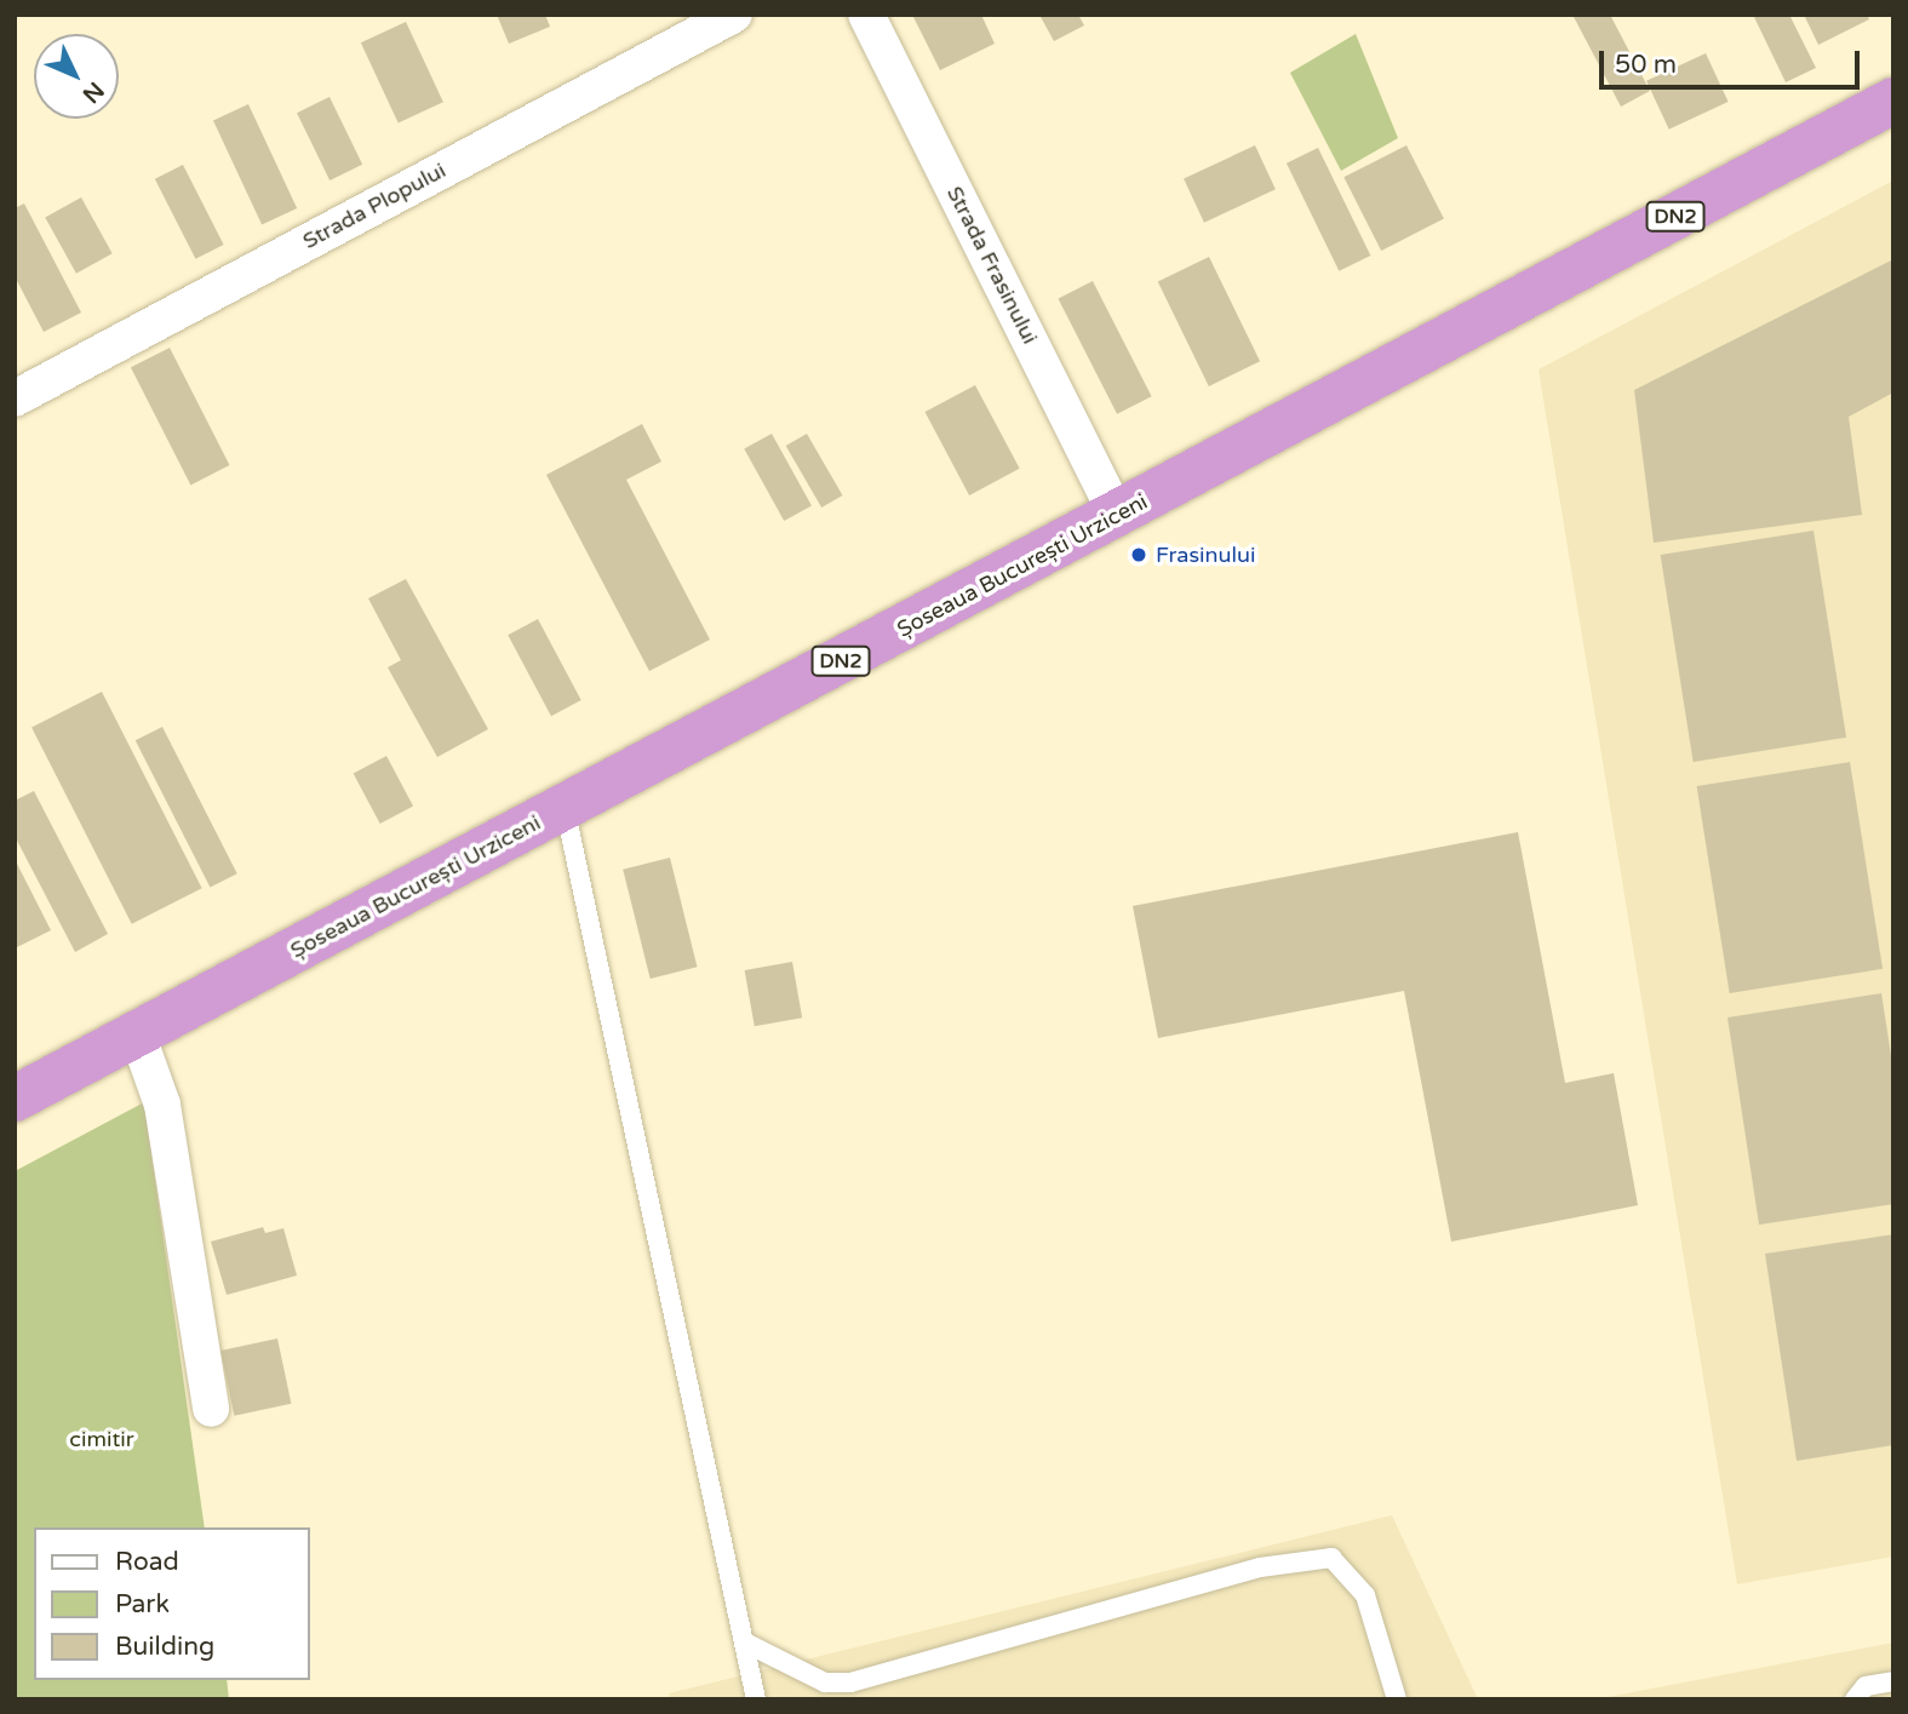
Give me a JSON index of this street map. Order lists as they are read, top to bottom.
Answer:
{
  "streets": {
    "highway": ["DN2", "Șoseaua București Urziceni"],
    "street": ["Strada Plopului", "Strada Frasinului"]
  },
  "crossings": [
    ["Strada Frasinului", "Șoseaua București Urziceni"]
  ],
  "parks": ["cimitir"],
  "places": ["Frasinului"],
  "legend": ["Road", "Park", "Building"],
  "scale_bar": "50 m",
  "north": "bottom right"
}
